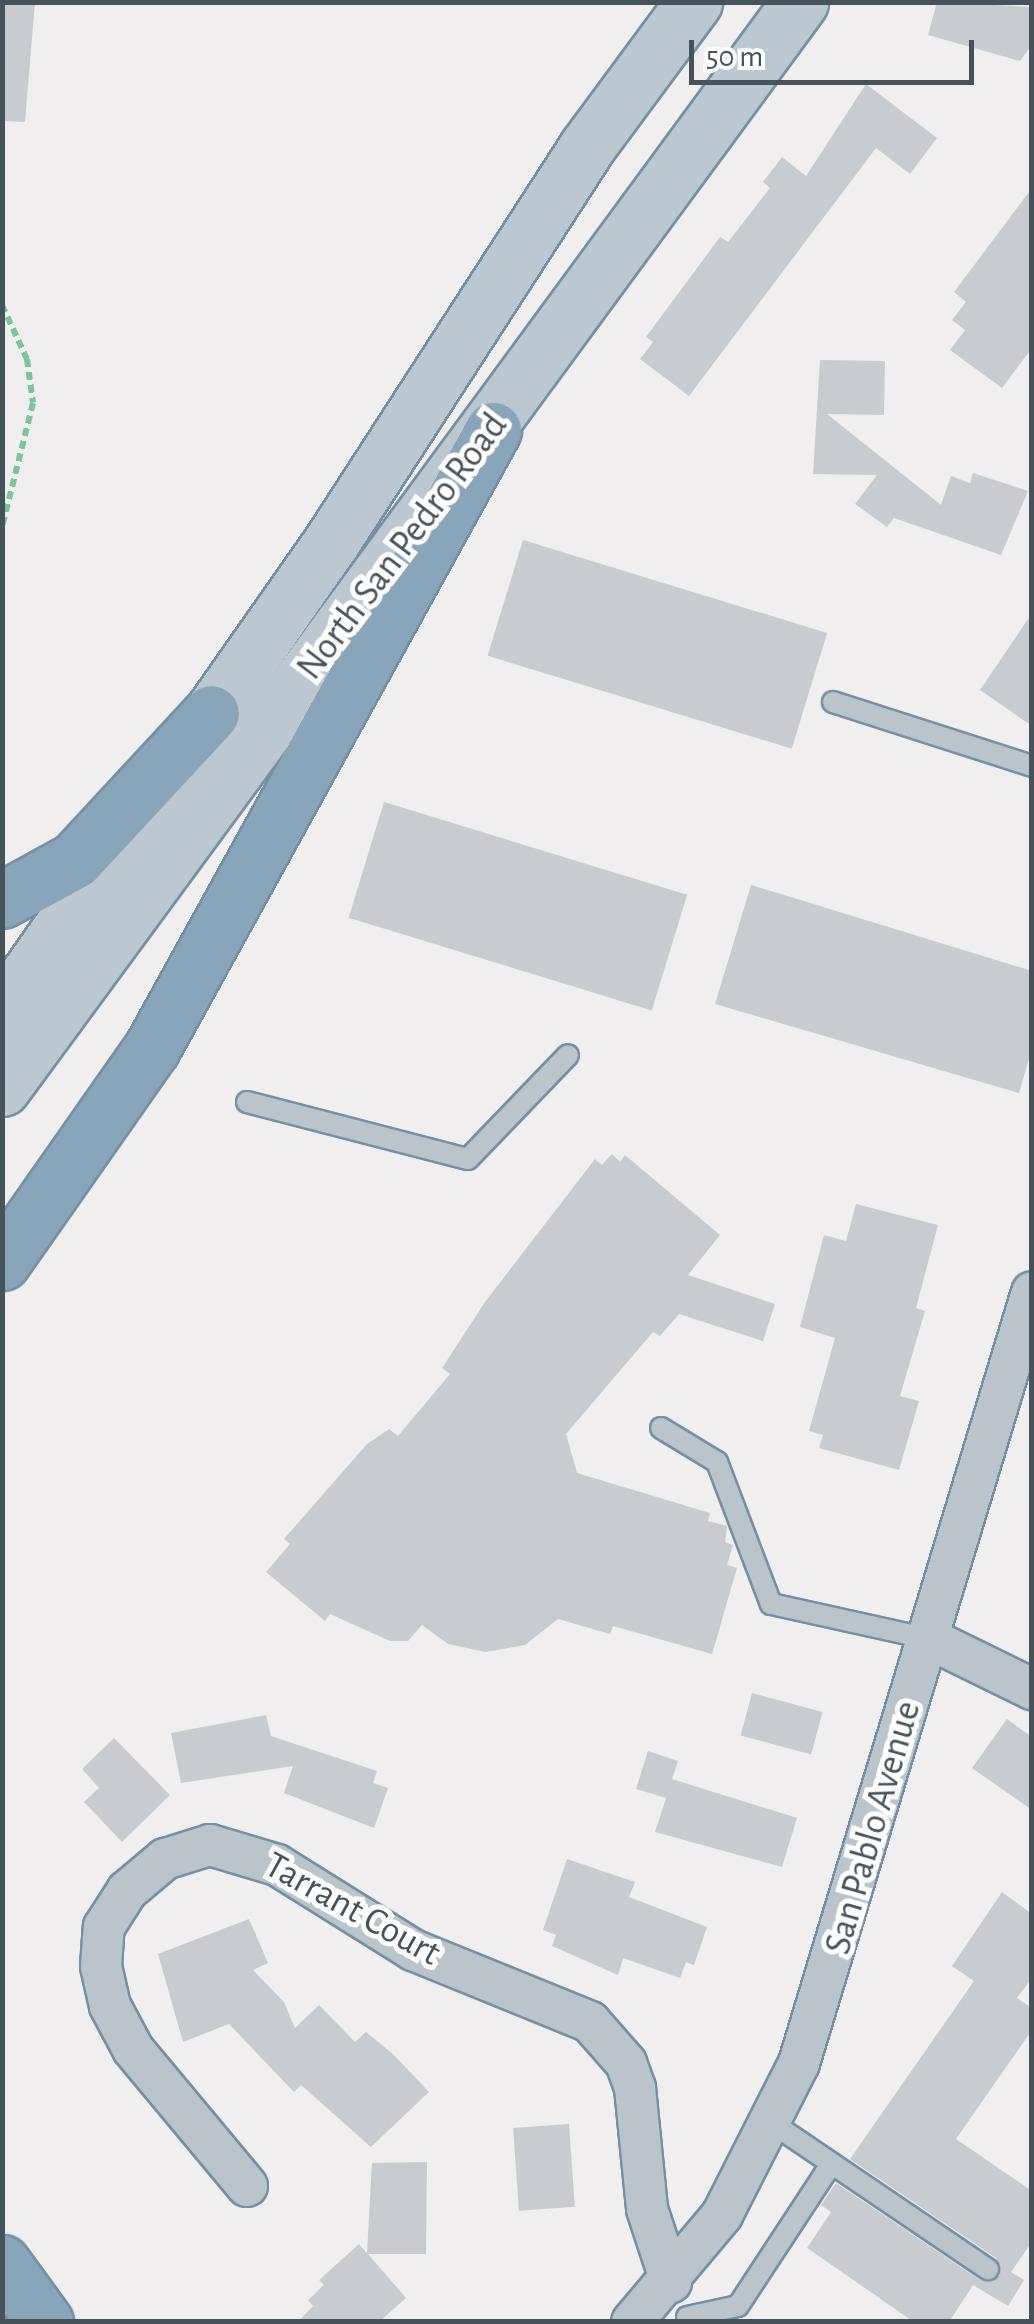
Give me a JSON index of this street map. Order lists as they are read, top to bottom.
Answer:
{
  "streets": {
    "main road": ["North San Pedro Road"],
    "street": ["San Pablo Avenue", "Tarrant Court"]
  },
  "crossings": [
    ["San Pablo Avenue", "Tarrant Court"]
  ],
  "scale_bar": "50 m"
}
